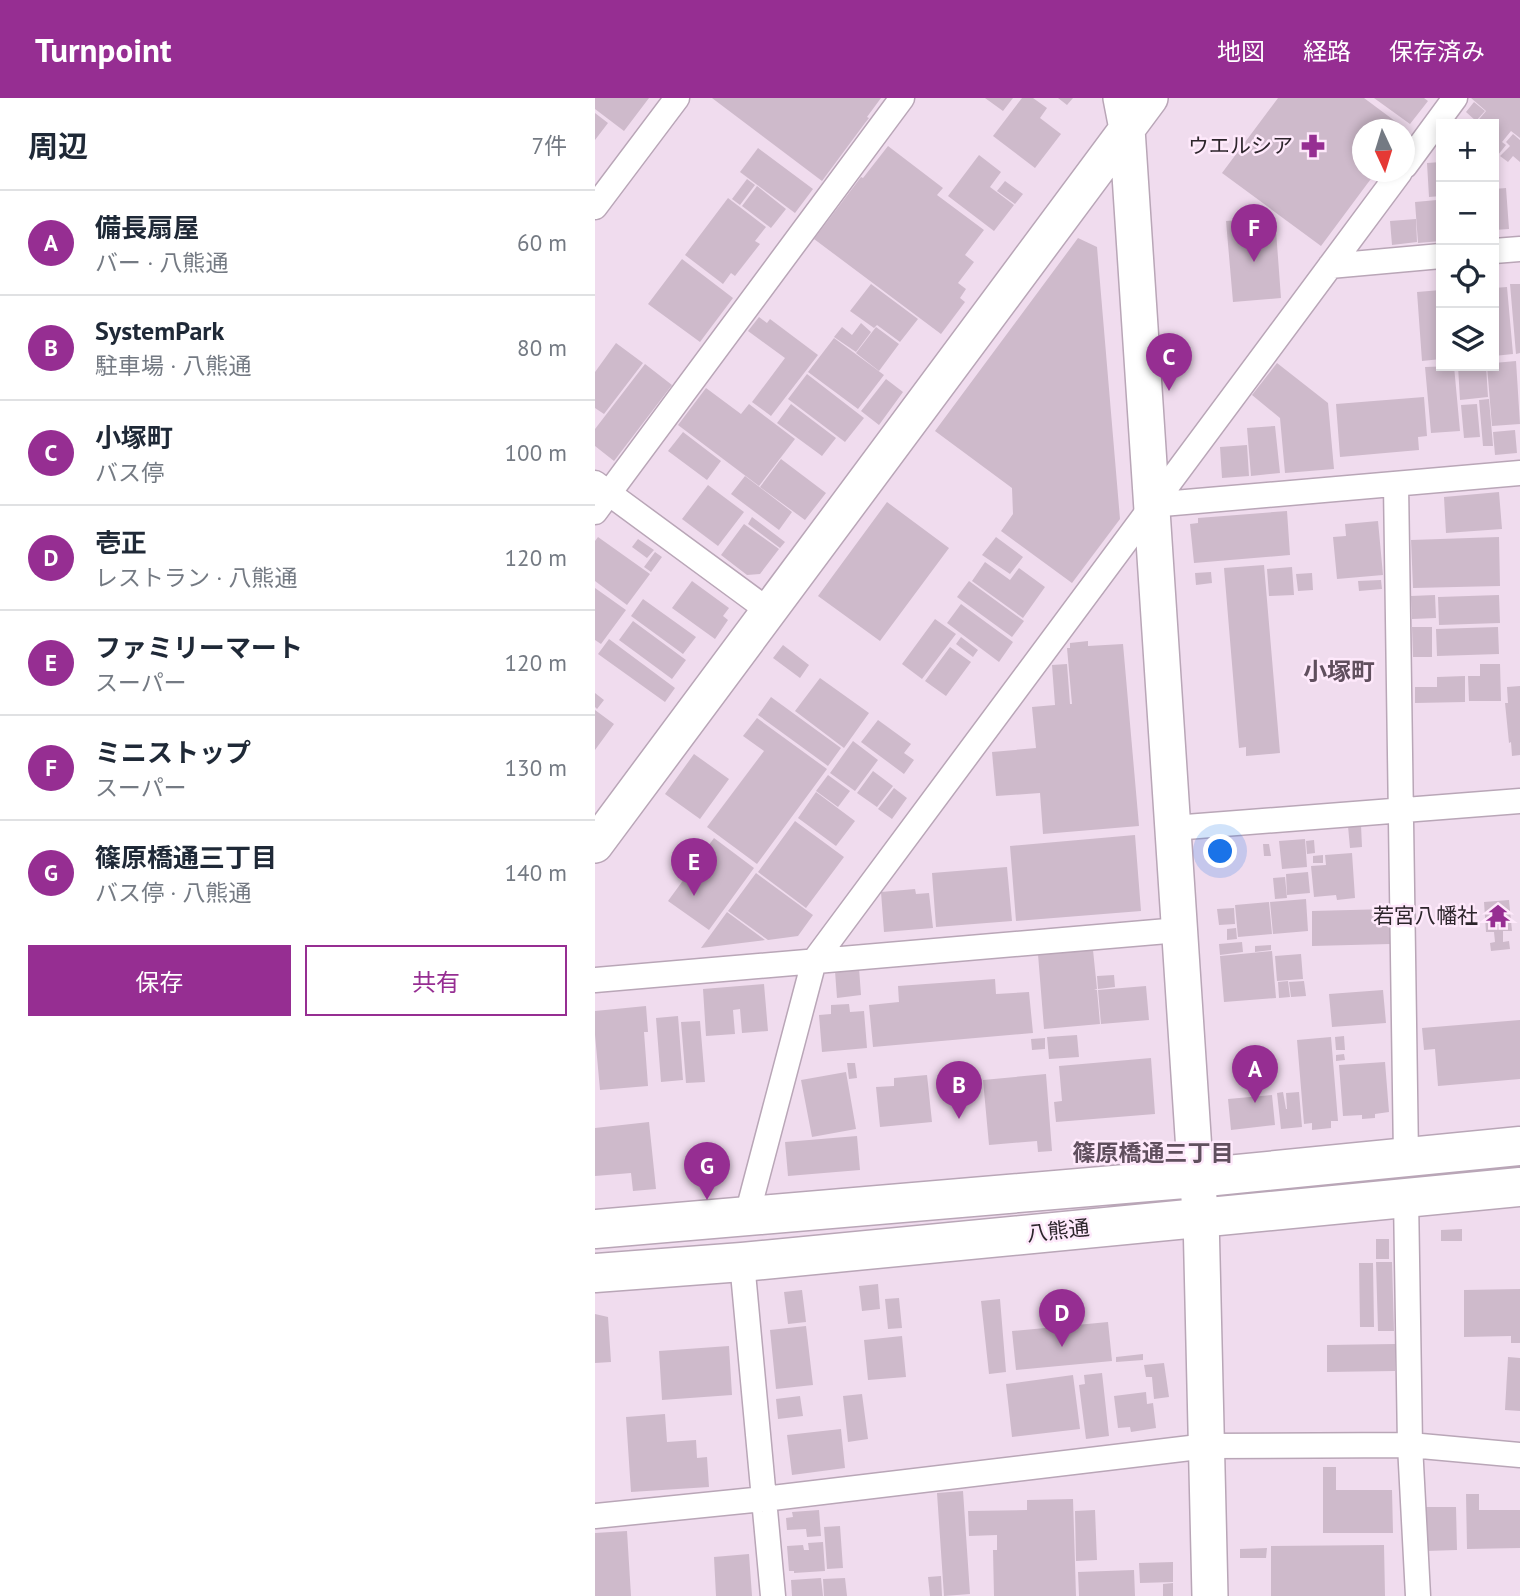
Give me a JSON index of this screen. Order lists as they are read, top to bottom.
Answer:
{
  "streets": {
    "main road": ["八熊通"]
  },
  "districts": ["小塚町", "篠原橋通三丁目"],
  "places": {
    "pharmacy": ["ウエルシア"],
    "temple": ["若宮八幡社"]
  },
  "north": "bottom",
  "page": {
    "header": "Turnpoint",
    "nav": ["地図", "経路", "保存済み"],
    "heading": ["周辺", "7件"],
    "map_buttons": ["+", "−"],
    "list": [
      {
        "mark": "A",
        "name": "備長扇屋",
        "note": "バー · 八熊通",
        "value": "60 m"
      },
      {
        "mark": "B",
        "name": "SystemPark",
        "note": "駐車場 · 八熊通",
        "value": "80 m"
      },
      {
        "mark": "C",
        "name": "小塚町",
        "note": "バス停",
        "value": "100 m"
      },
      {
        "mark": "D",
        "name": "壱正",
        "note": "レストラン · 八熊通",
        "value": "120 m"
      },
      {
        "mark": "E",
        "name": "ファミリーマート",
        "note": "スーパー",
        "value": "120 m"
      },
      {
        "mark": "F",
        "name": "ミニストップ",
        "note": "スーパー",
        "value": "130 m"
      },
      {
        "mark": "G",
        "name": "篠原橋通三丁目",
        "note": "バス停 · 八熊通",
        "value": "140 m"
      }
    ],
    "pins": [
      "F",
      "C",
      "E",
      "A",
      "B",
      "G",
      "D"
    ],
    "buttons": ["保存", "共有"]
  }
}
